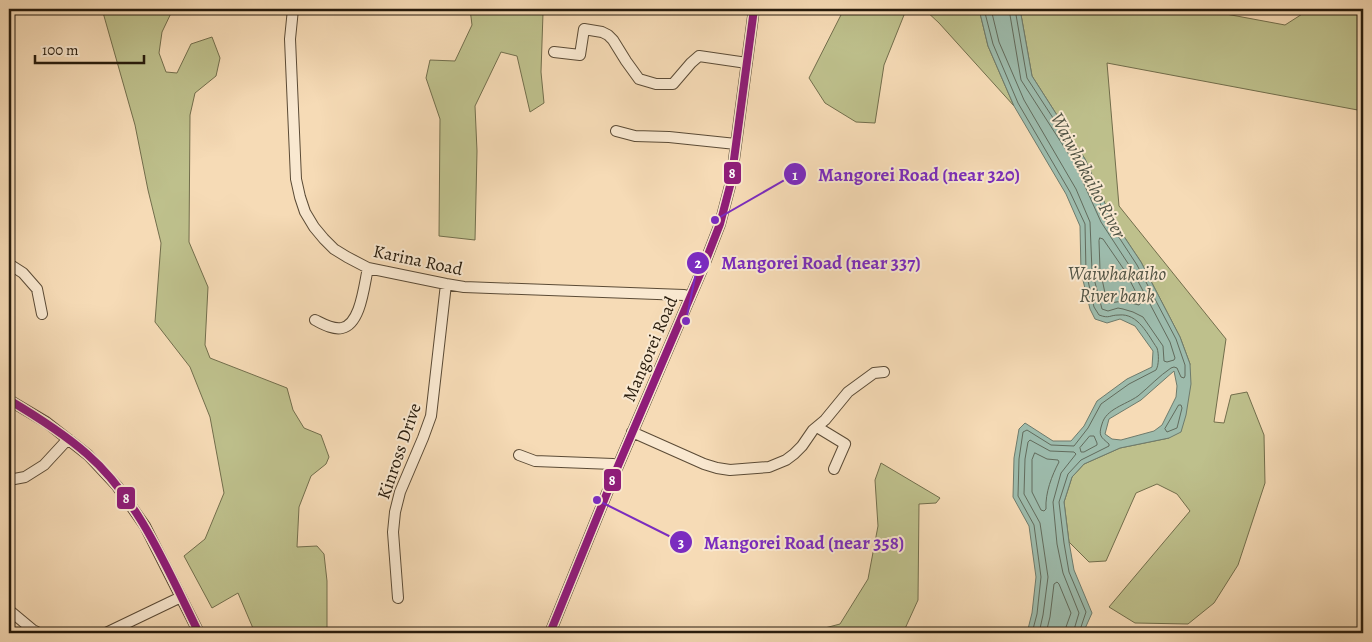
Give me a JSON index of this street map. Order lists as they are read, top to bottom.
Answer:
{
  "streets": {
    "street": ["Karina Road", "Mangorei Road", "Kinross Drive"]
  },
  "crossings": [
    ["Karina Road", "Mangorei Road"],
    ["Karina Road", "Kinross Drive"]
  ],
  "water": ["Waiwhakaiho River", "Waiwhakaiho River bank"],
  "places": ["Mangorei Road (near 320)", "Mangorei Road (near 337)", "Mangorei Road (near 358)"],
  "lines": ["transit line 8"],
  "scale_bar": "100 m"
}
